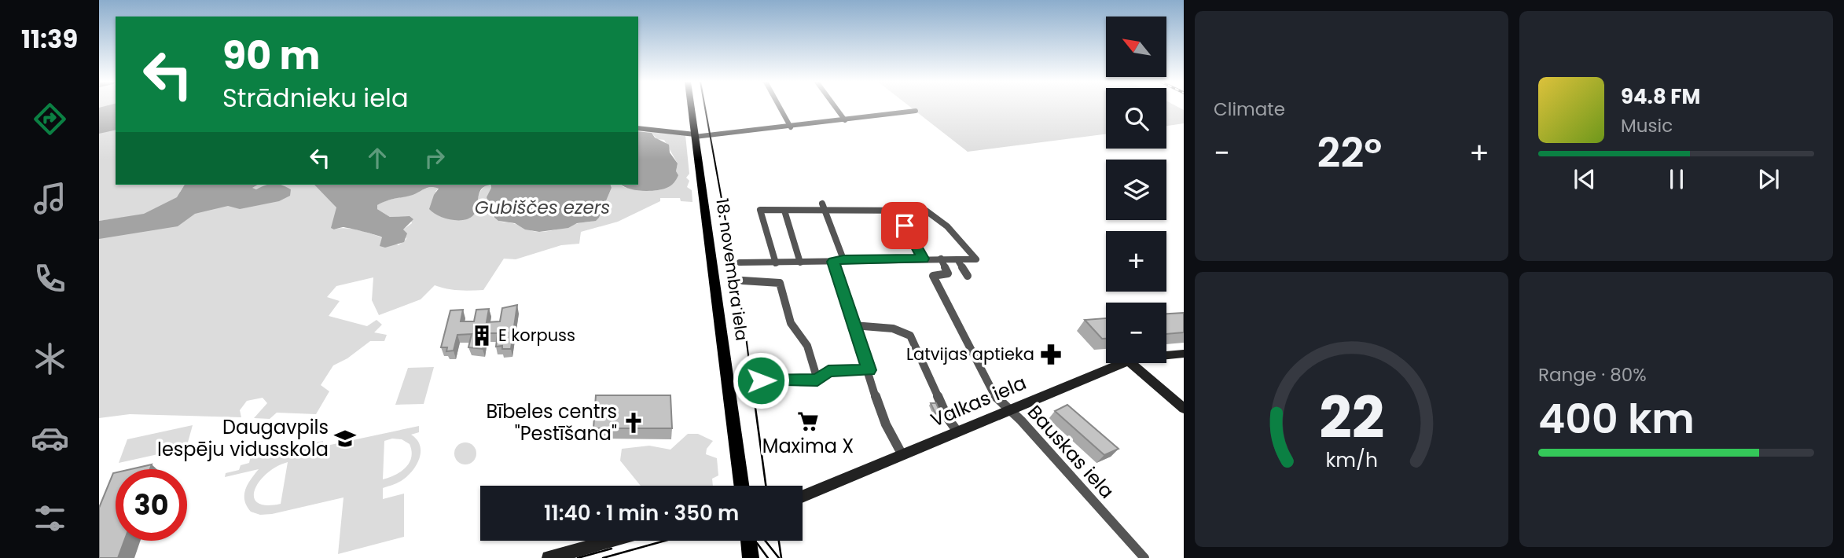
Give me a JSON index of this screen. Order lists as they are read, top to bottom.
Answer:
{
  "streets": {
    "main road": ["18. novembra iela"],
    "street": ["Valkas iela", "Bauskas iela"]
  },
  "crossings": [
    ["Valkas iela", "Bauskas iela"]
  ],
  "water": ["Gubiščes ezers"],
  "places": {
    "building": ["E korpuss"],
    "pharmacy": ["Latvijas aptieka"],
    "supermarket": ["Maxima X"],
    "church": ["Bībeles centrs \"Pestīšana\""],
    "school or university": ["Daugavpils Iespēju vidusskola"]
  },
  "north": "top left",
  "page": {
    "tabs": "11:39",
    "tile": [
      "Climate",
      ["Range · 80%", "400 km"]
    ],
    "map_buttons": ["+", "−"],
    "turn": ["90 m", "Strādnieku iela"],
    "song": ["94.8 FM", "Music"],
    "heat": ["−", "22°", "+"],
    "limit": "30",
    "trip": "11:40 · 1 min · 350 m",
    "gauge": ["22", "km/h"]
  }
}
